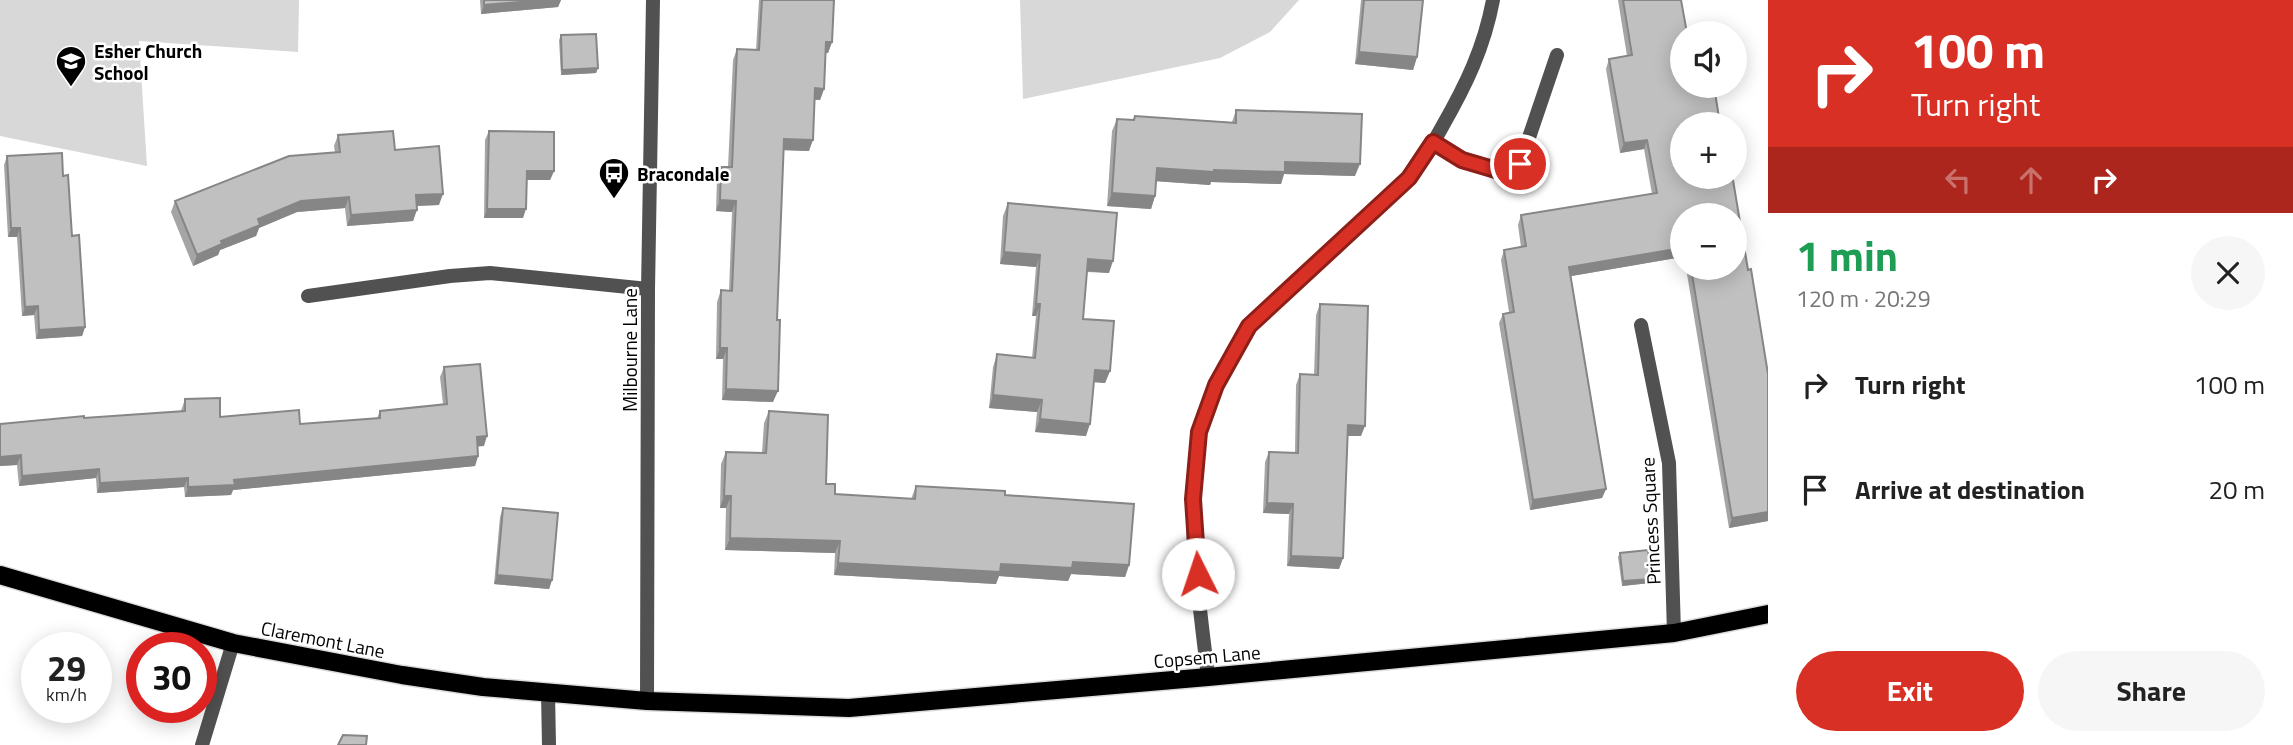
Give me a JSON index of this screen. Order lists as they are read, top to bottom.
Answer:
{
  "streets": {
    "main road": ["Claremont Lane", "Copsem Lane"],
    "street": ["Milbourne Lane", "Princess Square"]
  },
  "crossings": [
    ["Milbourne Lane", "Claremont Lane"],
    ["Milbourne Lane", "Copsem Lane"],
    ["Princess Square", "Copsem Lane"],
    ["Claremont Lane", "Copsem Lane"]
  ],
  "places": {
    "school or university": ["Esher Church School"],
    "bus stop": ["Bracondale"]
  },
  "page": {
    "turn": ["100 m", "Turn right"],
    "map_buttons": ["+", "−"],
    "heading": ["1 min", "120 m · 20:29"],
    "list": [
      {
        "name": "Turn right",
        "value": "100 m"
      },
      {
        "name": "Arrive at destination",
        "value": "20 m"
      }
    ],
    "speed": "29 km/h",
    "limit": "30",
    "buttons": ["Exit", "Share"]
  }
}
